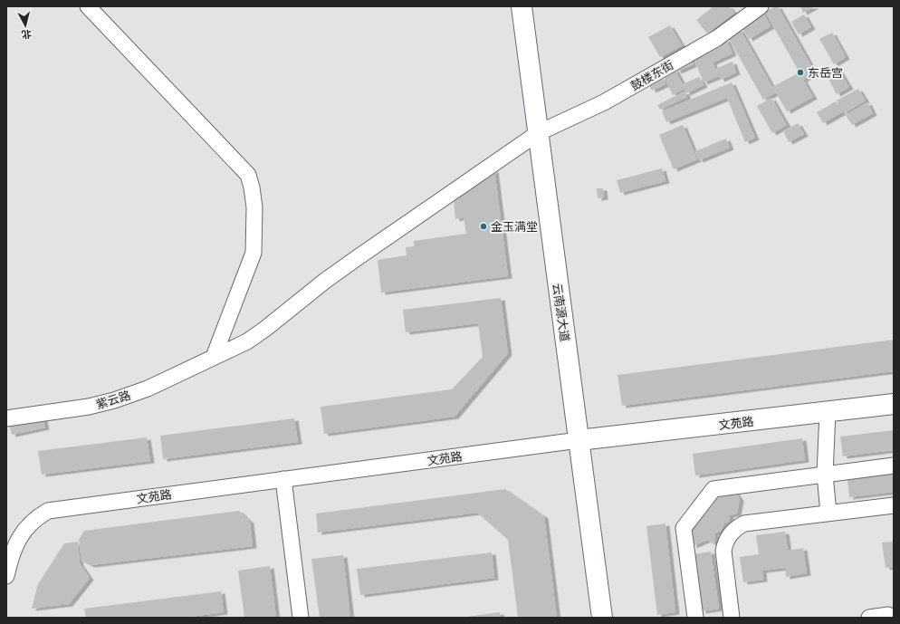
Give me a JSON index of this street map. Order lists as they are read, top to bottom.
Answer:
{
  "streets": {
    "main road": ["云南源大道", "文苑路"],
    "street": ["鼓楼东街", "紫云路"]
  },
  "crossings": [
    ["鼓楼东街", "云南源大道"],
    ["鼓楼东街", "紫云路"],
    ["云南源大道", "文苑路"]
  ],
  "places": ["东岳宫", "金玉满堂"],
  "north": "bottom"
}
